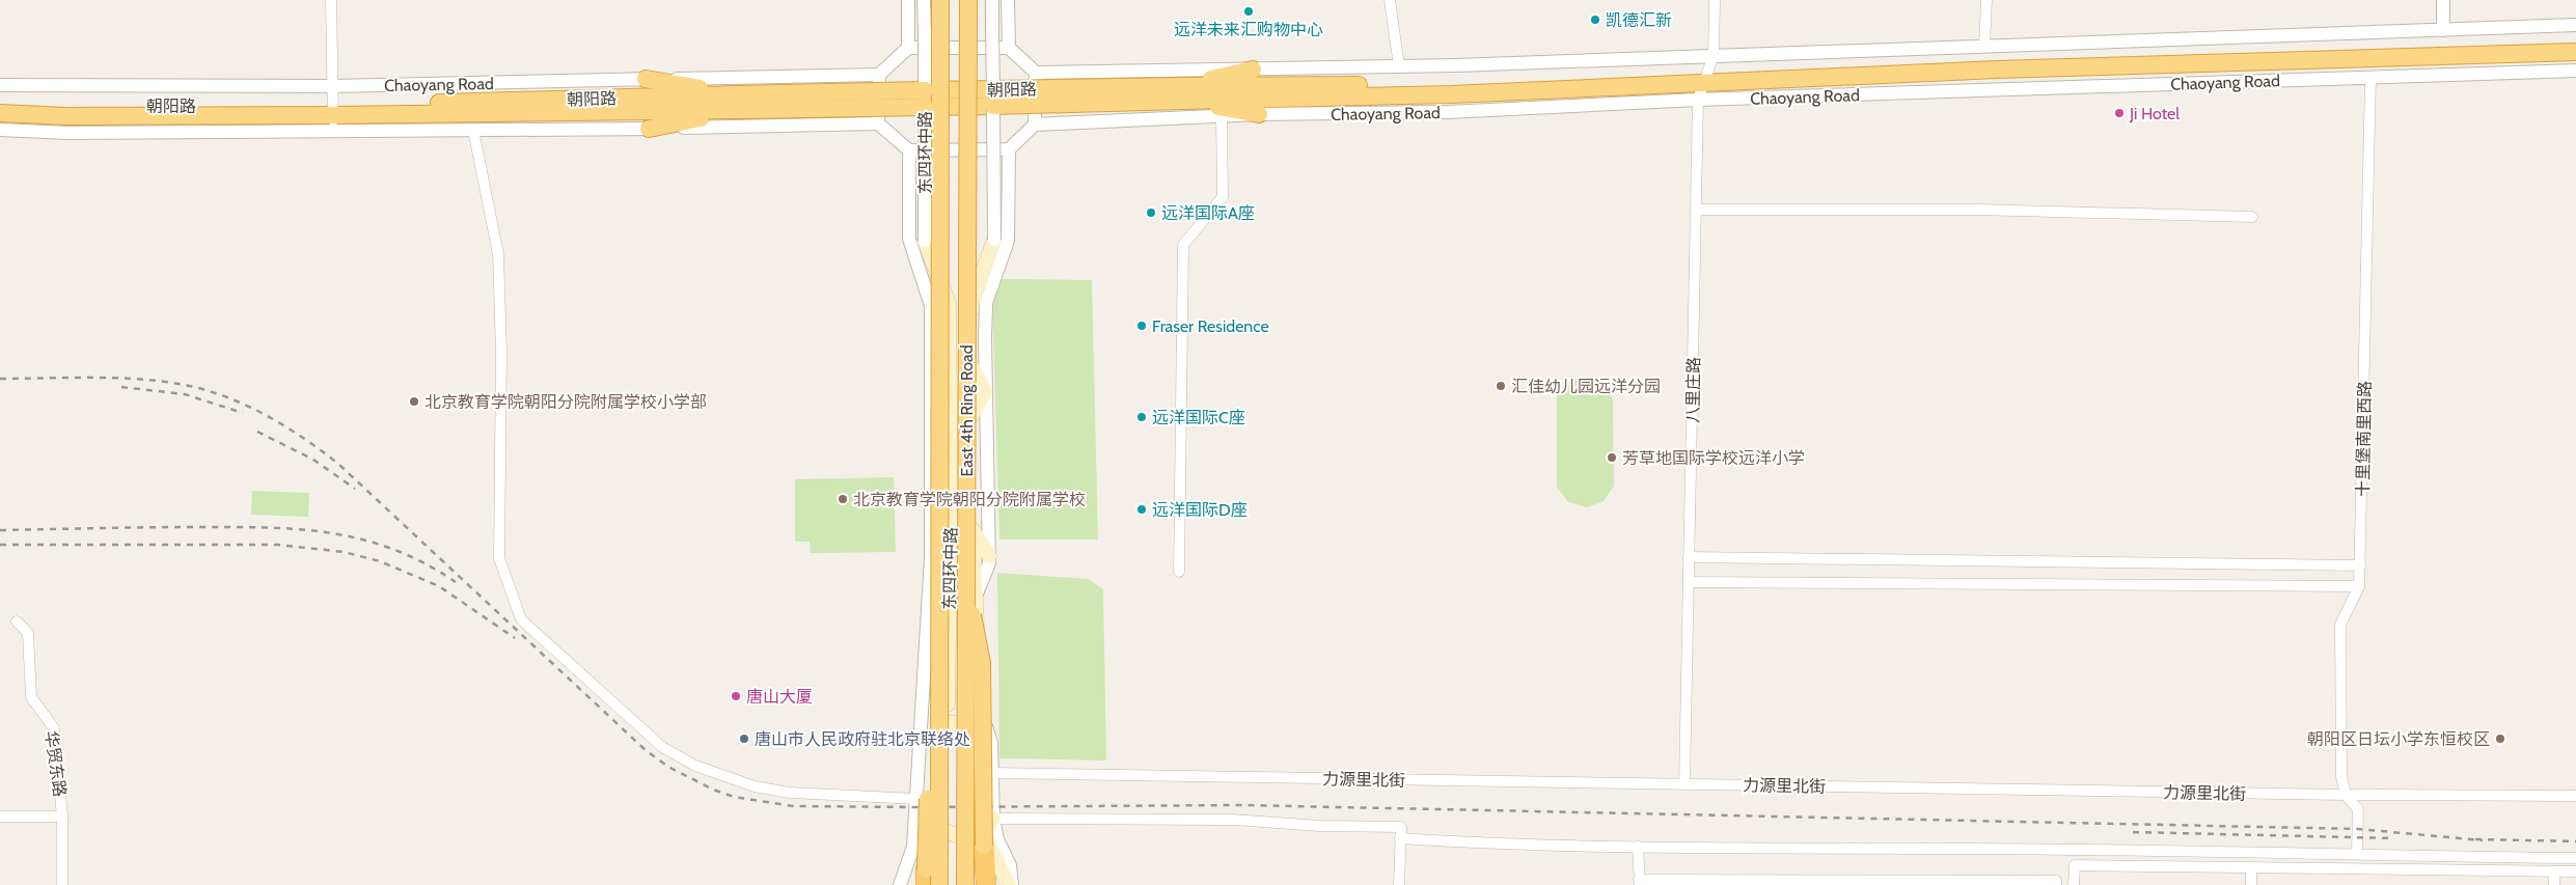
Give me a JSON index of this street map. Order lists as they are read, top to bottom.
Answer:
{
  "streets": {
    "highway": ["Chaoyang Road", "朝阳路", "East 4th Ring Road"],
    "main road": ["东四环中路"],
    "street": [
      "八里庄路",
      "十里堡南里西路",
      "华贸东路",
      "力源里北街"
    ]
  },
  "crossings": [
    ["Chaoyang Road", "朝阳路"],
    ["Chaoyang Road", "东四环中路"],
    ["Chaoyang Road", "八里庄路"],
    ["Chaoyang Road", "十里堡南里西路"],
    ["朝阳路", "东四环中路"],
    ["东四环中路", "力源里北街"],
    ["八里庄路", "力源里北街"],
    ["十里堡南里西路", "力源里北街"]
  ],
  "places": [
    "远洋未来汇购物中心",
    "凯德汇新",
    "Ji Hotel",
    "远洋国际A座",
    "Fraser Residence",
    "汇佳幼儿园远洋分园",
    "北京教育学院朝阳分院附属学校小学部",
    "远洋国际C座",
    "芳草地国际学校远洋小学",
    "北京教育学院朝阳分院附属学校",
    "远洋国际D座",
    "唐山大厦",
    "唐山市人民政府驻北京联络处",
    "朝阳区日坛小学东恒校区"
  ]
}
